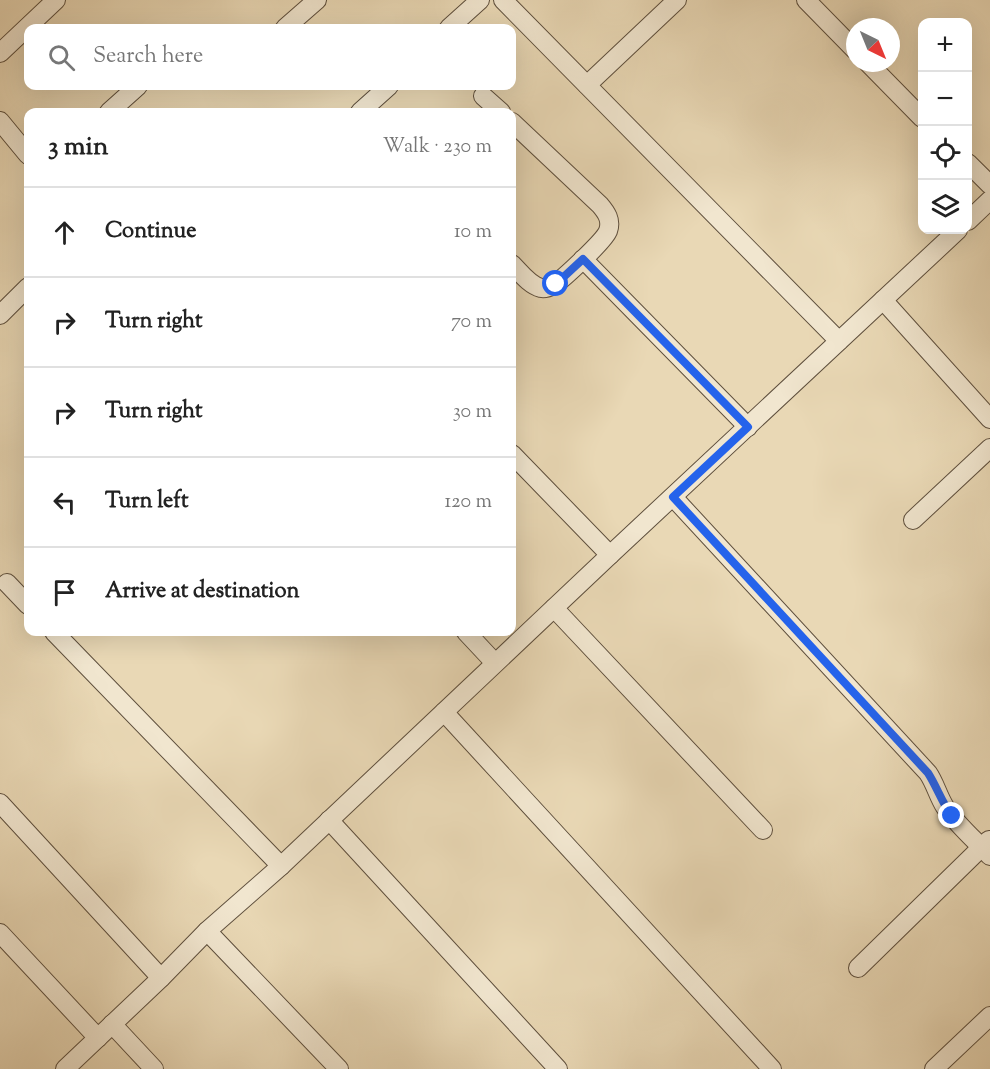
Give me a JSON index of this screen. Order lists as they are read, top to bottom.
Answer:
{
  "north": "bottom right",
  "page": {
    "map_buttons": ["+", "−"],
    "search": "Search here",
    "heading": ["3 min", "Walk · 230 m"],
    "list": [
      ["Continue", "10 m"],
      ["Turn right", "70 m"],
      ["Turn right", "30 m"],
      ["Turn left", "120 m"],
      "Arrive at destination"
    ]
  }
}
